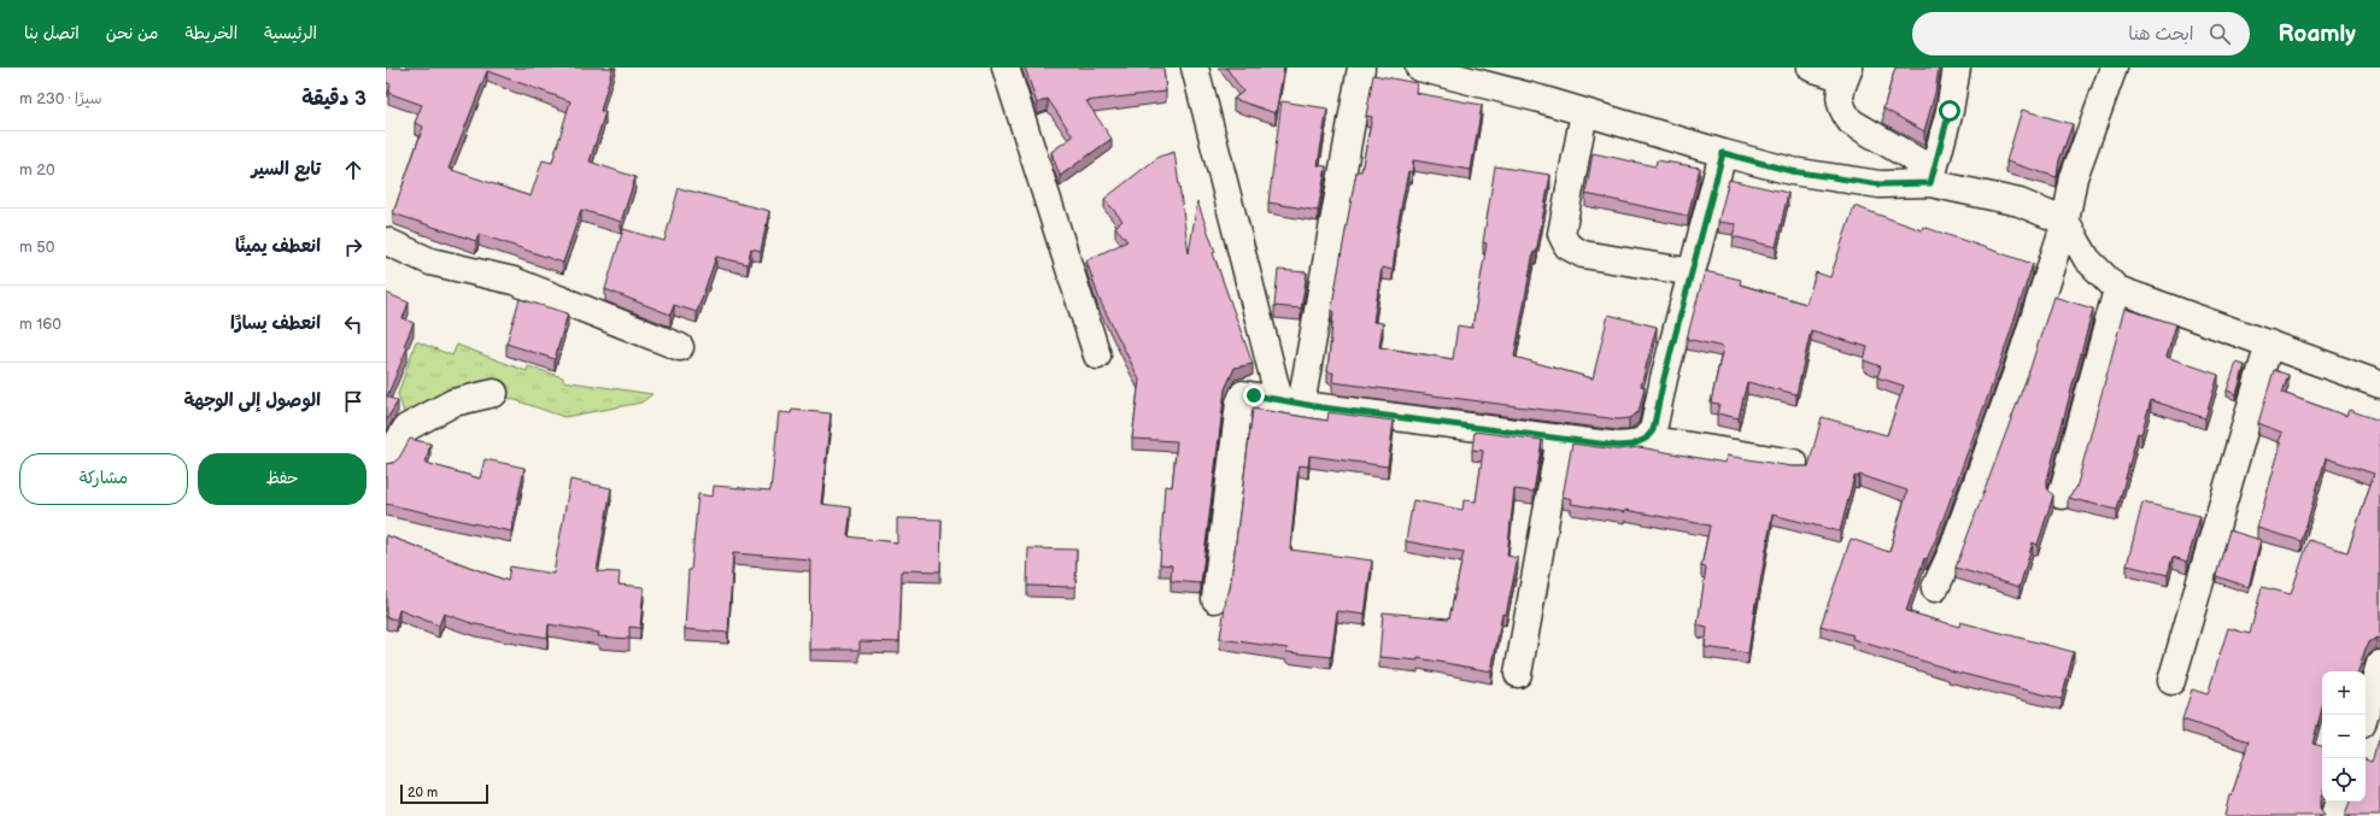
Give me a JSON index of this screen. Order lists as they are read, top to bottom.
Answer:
{
  "scale_bar": "20 m",
  "page": {
    "header": "Roamly",
    "search": "ابحث هنا",
    "nav": [
      "الرئيسية",
      "الخريطة",
      "من نحن",
      "اتصل بنا"
    ],
    "heading": ["3 دقيقة", "سيرًا · 230 m"],
    "list": [
      ["تابع السير", "20 m"],
      ["انعطف يمينًا", "50 m"],
      ["انعطف يسارًا", "160 m"],
      "الوصول إلى الوجهة"
    ],
    "buttons": ["حفظ", "مشاركة"],
    "map_buttons": ["+", "−"],
    "scale": "20 m"
  }
}
